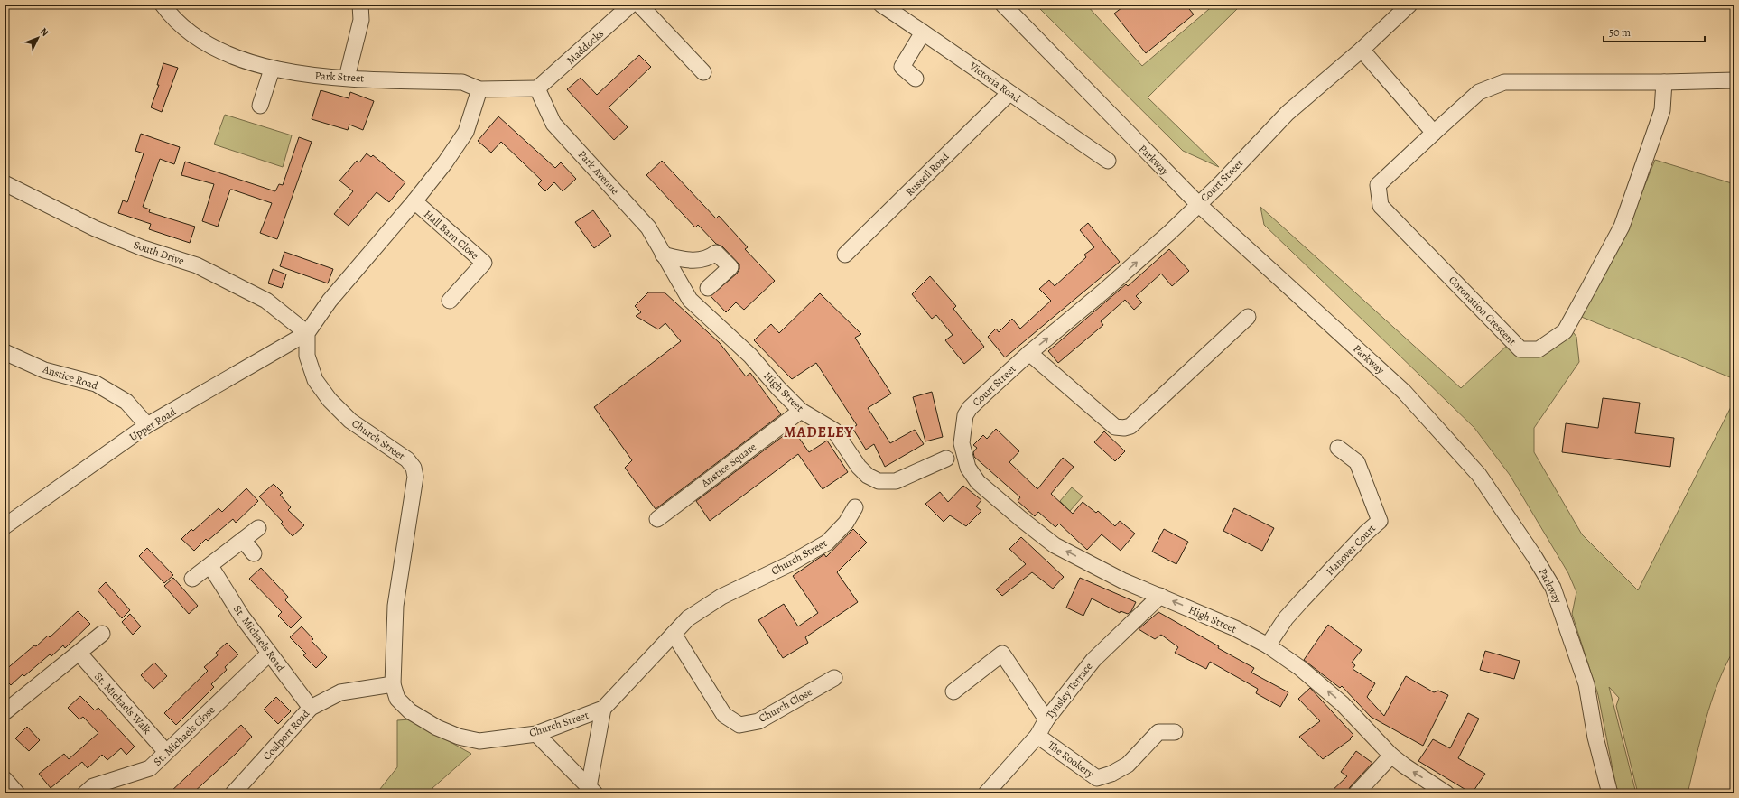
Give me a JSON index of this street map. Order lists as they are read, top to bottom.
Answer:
{
  "streets": {
    "street": [
      "Maddocks",
      "Park Street",
      "Victoria Road",
      "Parkway",
      "Park Avenue",
      "Russell Road",
      "Court Street",
      "Hall Barn Close",
      "South Drive",
      "Coronation Crescent",
      "Anstice Road",
      "High Street",
      "Upper Road",
      "Church Street",
      "Anstice Square",
      "Hanover Court",
      "St. Michaels Road",
      "Tynsley Terrace",
      "St. Michaels Walk",
      "Church Close",
      "Coalport Road",
      "St. Michaels Close",
      "The Rookery"
    ]
  },
  "crossings": [
    ["Maddocks", "Park Street"],
    ["Maddocks", "Park Avenue"],
    ["Park Street", "Park Avenue"],
    ["Victoria Road", "Russell Road"],
    ["Parkway", "Court Street"],
    ["Park Avenue", "High Street"],
    ["Court Street", "High Street"],
    ["South Drive", "Upper Road"],
    ["South Drive", "Church Street"],
    ["Anstice Road", "Upper Road"],
    ["High Street", "Anstice Square"],
    ["High Street", "Hanover Court"],
    ["High Street", "Tynsley Terrace"],
    ["Upper Road", "Church Street"],
    ["Church Street", "Church Close"],
    ["Church Street", "Coalport Road"],
    ["St. Michaels Road", "Coalport Road"],
    ["St. Michaels Road", "St. Michaels Close"],
    ["Tynsley Terrace", "The Rookery"],
    ["St. Michaels Walk", "St. Michaels Close"]
  ],
  "one_way": ["Court Street", "High Street"],
  "districts": ["MADELEY"],
  "scale_bar": "50 m",
  "north": "top right"
}
